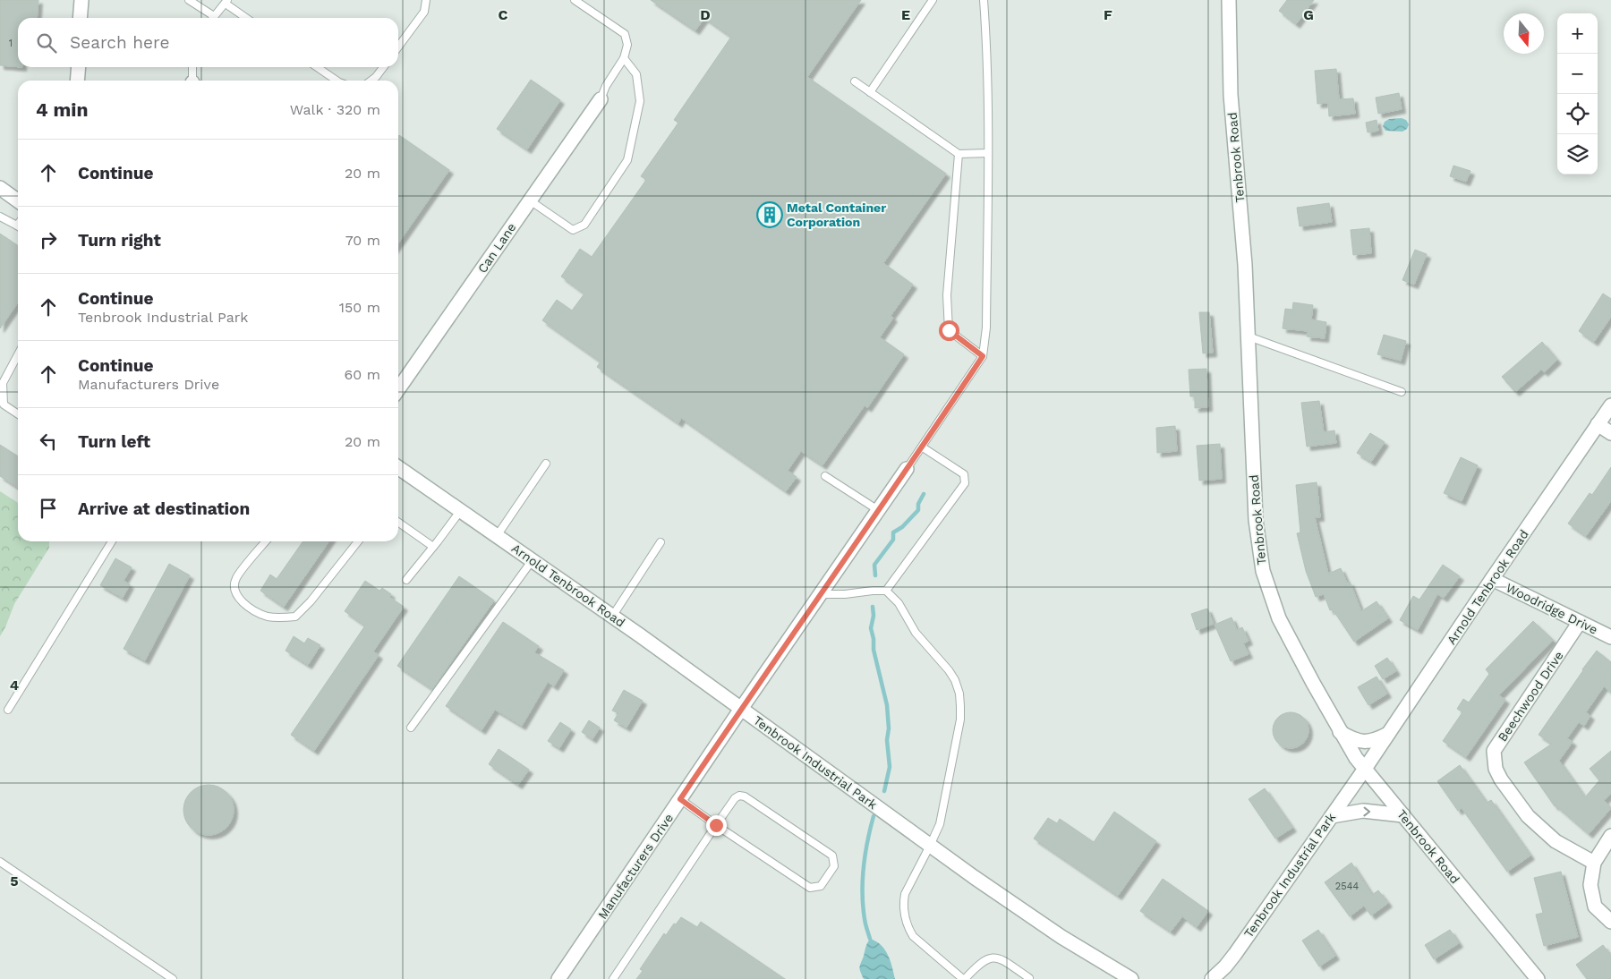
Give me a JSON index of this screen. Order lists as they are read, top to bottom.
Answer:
{
  "streets": {
    "street": [
      "Tenbrook Road",
      "Can Lane",
      "Arnold Tenbrook Road",
      "Woodridge Drive",
      "Beechwood Drive",
      "Tenbrook Industrial Park",
      "Manufacturers Drive"
    ]
  },
  "crossings": [
    ["Tenbrook Road", "Arnold Tenbrook Road"],
    ["Tenbrook Road", "Tenbrook Industrial Park"],
    ["Arnold Tenbrook Road", "Woodridge Drive"],
    ["Arnold Tenbrook Road", "Tenbrook Industrial Park"],
    ["Arnold Tenbrook Road", "Manufacturers Drive"],
    ["Woodridge Drive", "Beechwood Drive"],
    ["Tenbrook Industrial Park", "Manufacturers Drive"]
  ],
  "places": {
    "building": ["Metal Container Corporation"]
  },
  "house_numbers": ["1", "2544"],
  "north": "bottom",
  "page": {
    "map_buttons": ["+", "−"],
    "search": "Search here",
    "heading": ["4 min", "Walk · 320 m"],
    "list": [
      ["Continue", "20 m"],
      ["Turn right", "70 m"],
      ["Continue", "Tenbrook Industrial Park", "150 m"],
      ["Continue", "Manufacturers Drive", "60 m"],
      ["Turn left", "20 m"],
      "Arrive at destination"
    ]
  },
  "grid": {
    "columns": [
      "C",
      "D",
      "E",
      "F",
      "G"
    ],
    "rows": ["4", "5"]
  }
}
